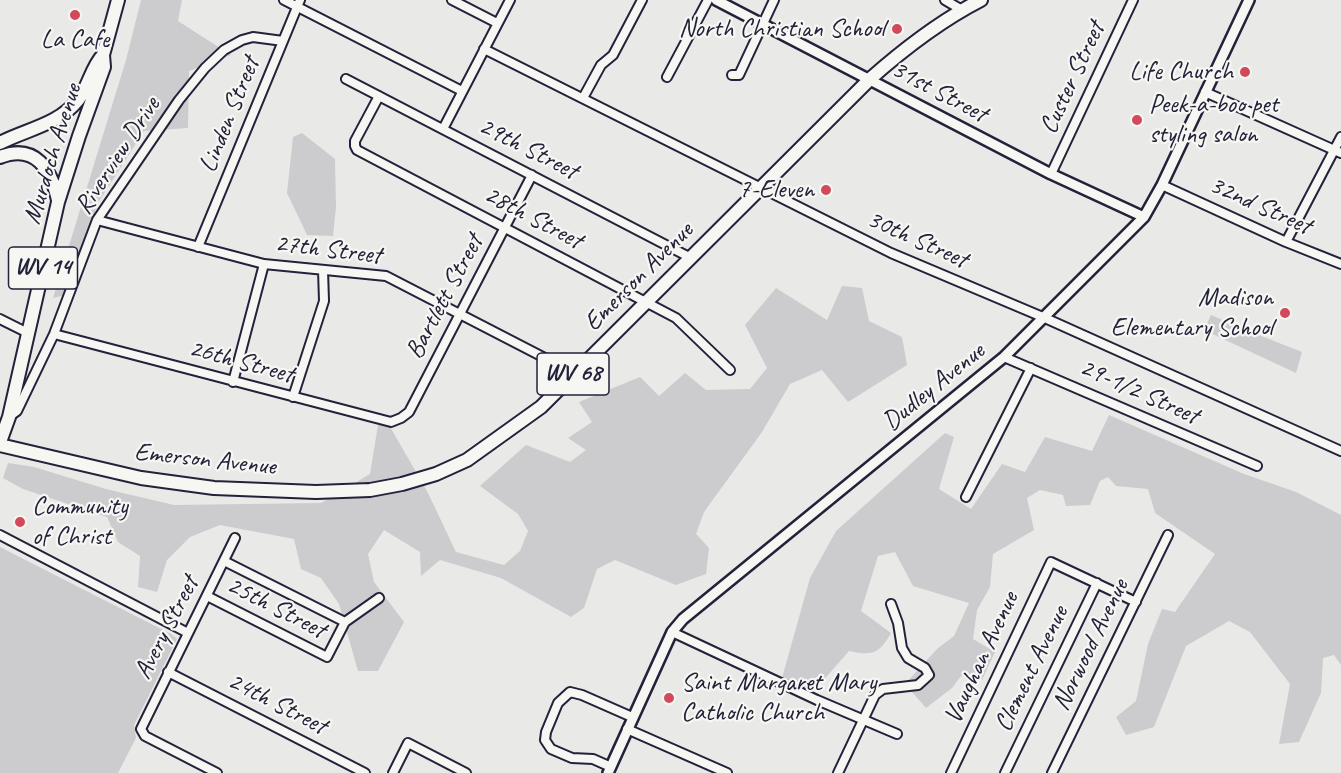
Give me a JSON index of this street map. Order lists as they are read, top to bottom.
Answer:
{
  "streets": {
    "main road": [
      "Murdoch Avenue",
      "WV 14",
      "Emerson Avenue",
      "WV 68"
    ],
    "street": [
      "Custer Street",
      "31st Street",
      "Linden Street",
      "29th Street",
      "Riverview Drive",
      "32nd Street",
      "28th Street",
      "30th Street",
      "27th Street",
      "Bartlett Street",
      "26th Street",
      "Dudley Avenue",
      "29-1/2 Street",
      "25th Street",
      "Avery Street",
      "Norwood Avenue",
      "Vaughan Avenue",
      "Clement Avenue",
      "24th Street"
    ]
  },
  "crossings": [
    ["Custer Street", "31st Street"],
    ["31st Street", "Emerson Avenue"],
    ["31st Street", "Dudley Avenue"],
    ["Linden Street", "Riverview Drive"],
    ["Linden Street", "27th Street"],
    ["29th Street", "28th Street"],
    ["29th Street", "Emerson Avenue"],
    ["29th Street", "Bartlett Street"],
    ["Murdoch Avenue", "Riverview Drive"],
    ["Murdoch Avenue", "WV 14"],
    ["Murdoch Avenue", "Emerson Avenue"],
    ["Riverview Drive", "27th Street"],
    ["Riverview Drive", "26th Street"],
    ["32nd Street", "Dudley Avenue"],
    ["28th Street", "Emerson Avenue"],
    ["28th Street", "Bartlett Street"],
    ["30th Street", "Emerson Avenue"],
    ["30th Street", "Dudley Avenue"],
    ["27th Street", "Emerson Avenue"],
    ["27th Street", "Bartlett Street"],
    ["Bartlett Street", "26th Street"],
    ["Dudley Avenue", "29-1/2 Street"],
    ["25th Street", "Avery Street"],
    ["Avery Street", "24th Street"],
    ["Vaughan Avenue", "Clement Avenue"]
  ],
  "places": [
    "La Cafe",
    "North Christian School",
    "Life Church",
    "Peek-a-boo pet styling salon",
    "7-Eleven",
    "Madison Elementary School",
    "Community of Christ",
    "Saint Margaret Mary Catholic Church"
  ]
}
